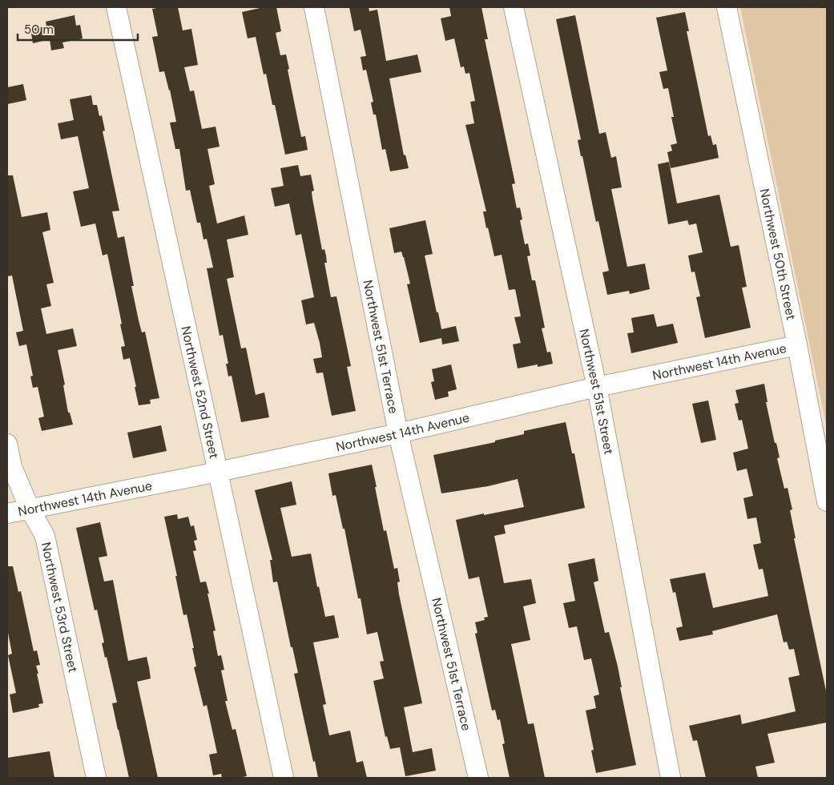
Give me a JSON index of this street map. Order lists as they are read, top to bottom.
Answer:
{
  "streets": {
    "street": [
      "Northwest 50th Street",
      "Northwest 51st Terrace",
      "Northwest 14th Avenue",
      "Northwest 51st Street",
      "Northwest 52nd Street",
      "Northwest 53rd Street"
    ]
  },
  "crossings": [
    ["Northwest 50th Street", "Northwest 14th Avenue"],
    ["Northwest 51st Terrace", "Northwest 14th Avenue"],
    ["Northwest 14th Avenue", "Northwest 51st Street"],
    ["Northwest 14th Avenue", "Northwest 52nd Street"],
    ["Northwest 14th Avenue", "Northwest 53rd Street"]
  ],
  "scale_bar": "50 m"
}
